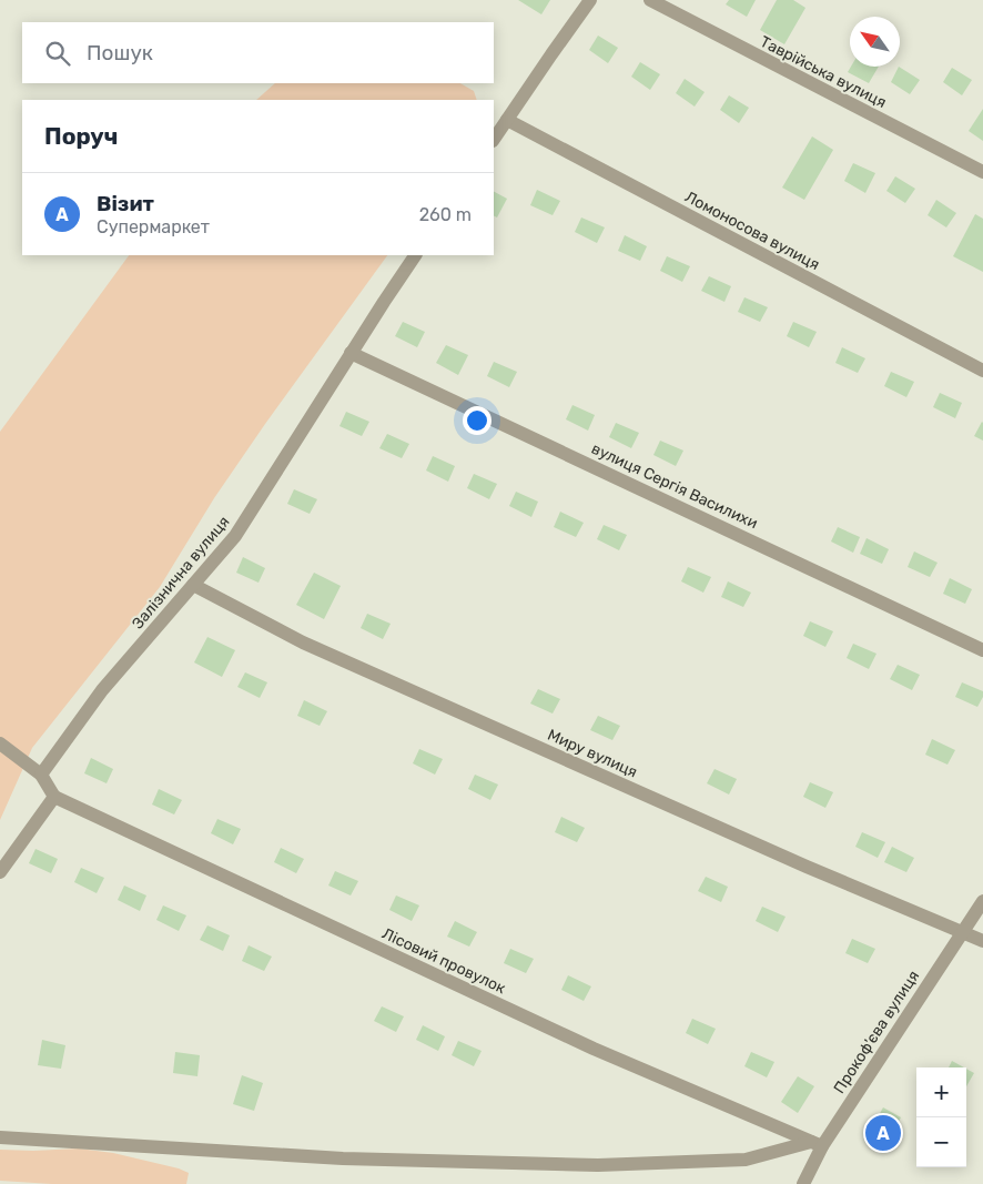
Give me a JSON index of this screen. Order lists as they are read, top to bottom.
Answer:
{
  "streets": {
    "street": [
      "Таврійська вулиця",
      "Ломоносова вулиця",
      "вулиця Сергія Василихи",
      "Залізнична вулиця",
      "Миру вулиця",
      "Лісовий провулок",
      "Прокоф'єва вулиця"
    ]
  },
  "crossings": [
    ["вулиця Сергія Василихи", "Залізнична вулиця"],
    ["Залізнична вулиця", "Миру вулиця"],
    ["Миру вулиця", "Прокоф'єва вулиця"],
    ["Лісовий провулок", "Прокоф'єва вулиця"]
  ],
  "north": "top left",
  "page": {
    "search": "Пошук",
    "heading": "Поруч",
    "list": [
      {
        "mark": "A",
        "name": "Візит",
        "note": "Супермаркет",
        "value": "260 m"
      }
    ],
    "map_buttons": ["+", "−"],
    "pins": "A"
  }
}
